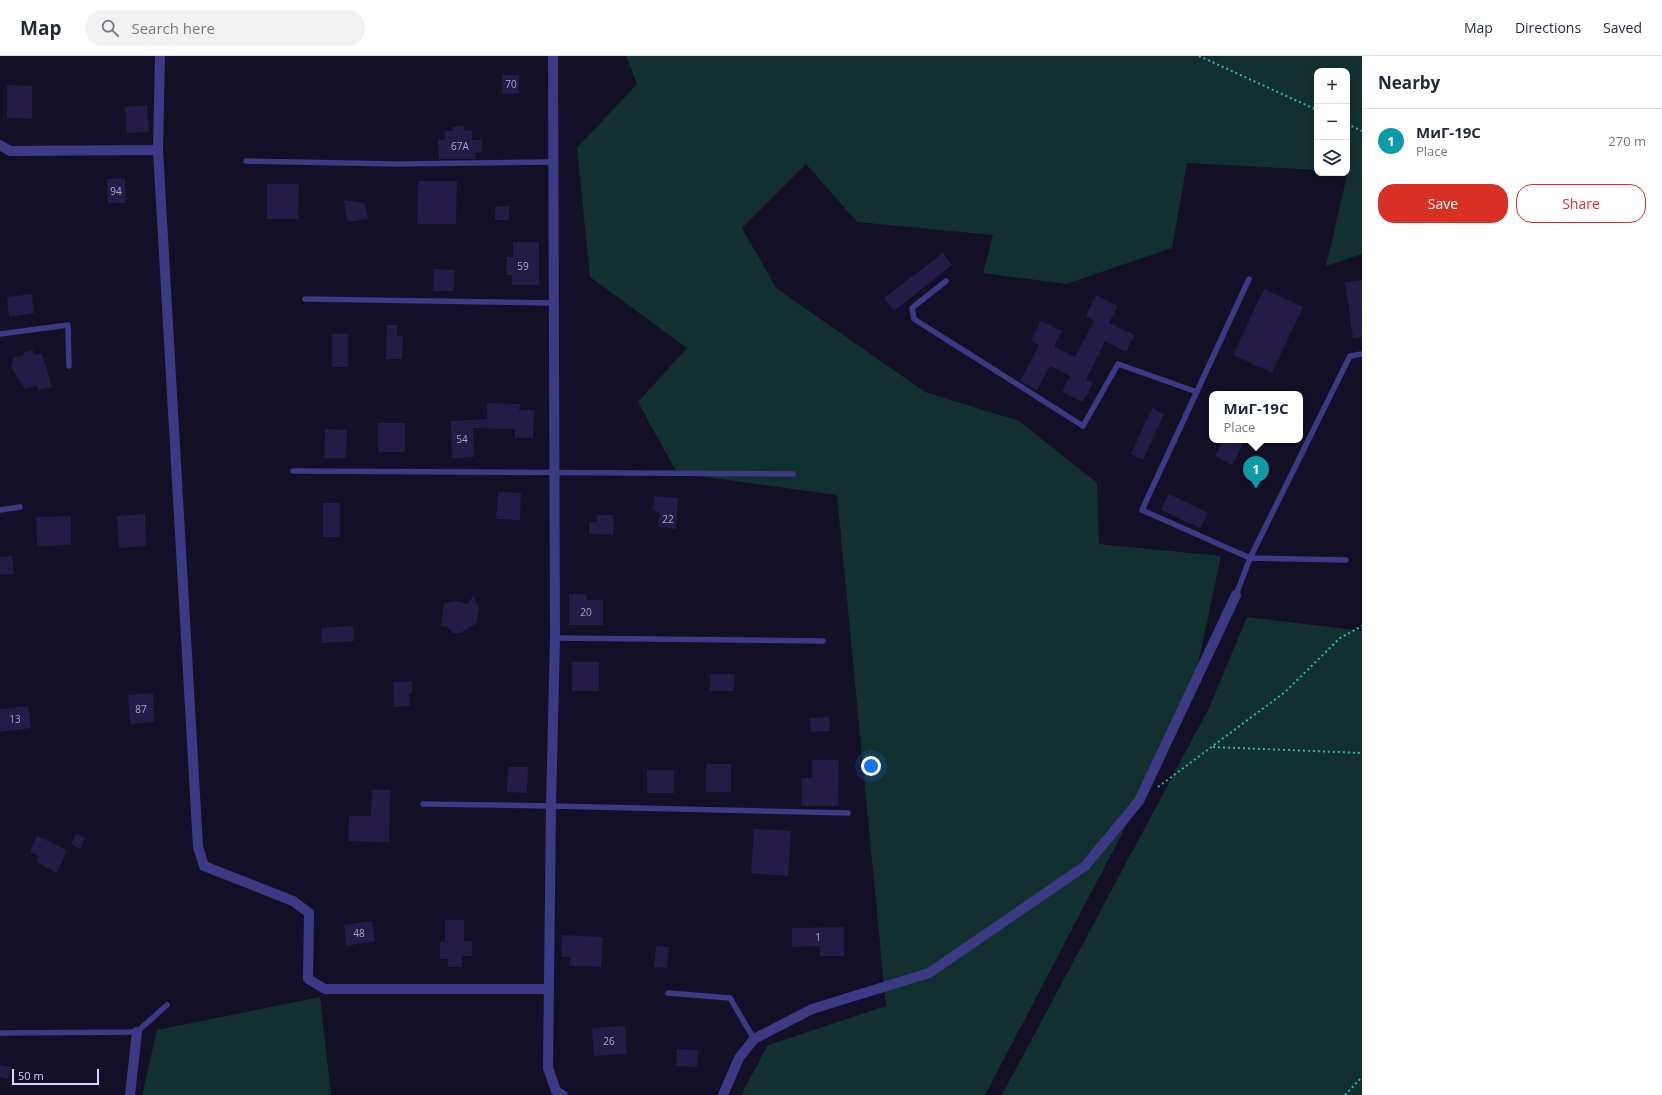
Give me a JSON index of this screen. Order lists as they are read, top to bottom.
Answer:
{
  "house_numbers": [
    "70",
    "67А",
    "94",
    "59",
    "54",
    "22",
    "20",
    "87",
    "13",
    "48",
    "1",
    "26"
  ],
  "scale_bar": "50 m",
  "page": {
    "header": "Map",
    "search": "Search here",
    "nav": ["Map", "Directions", "Saved"],
    "heading": "Nearby",
    "map_buttons": ["+", "−"],
    "list": [
      {
        "mark": "1",
        "name": "МиГ-19С",
        "note": "Place",
        "value": "270 m"
      }
    ],
    "buttons": ["Save", "Share"],
    "popup": ["МиГ-19С", "Place"],
    "pins": "1",
    "scale": "50 m"
  }
}
